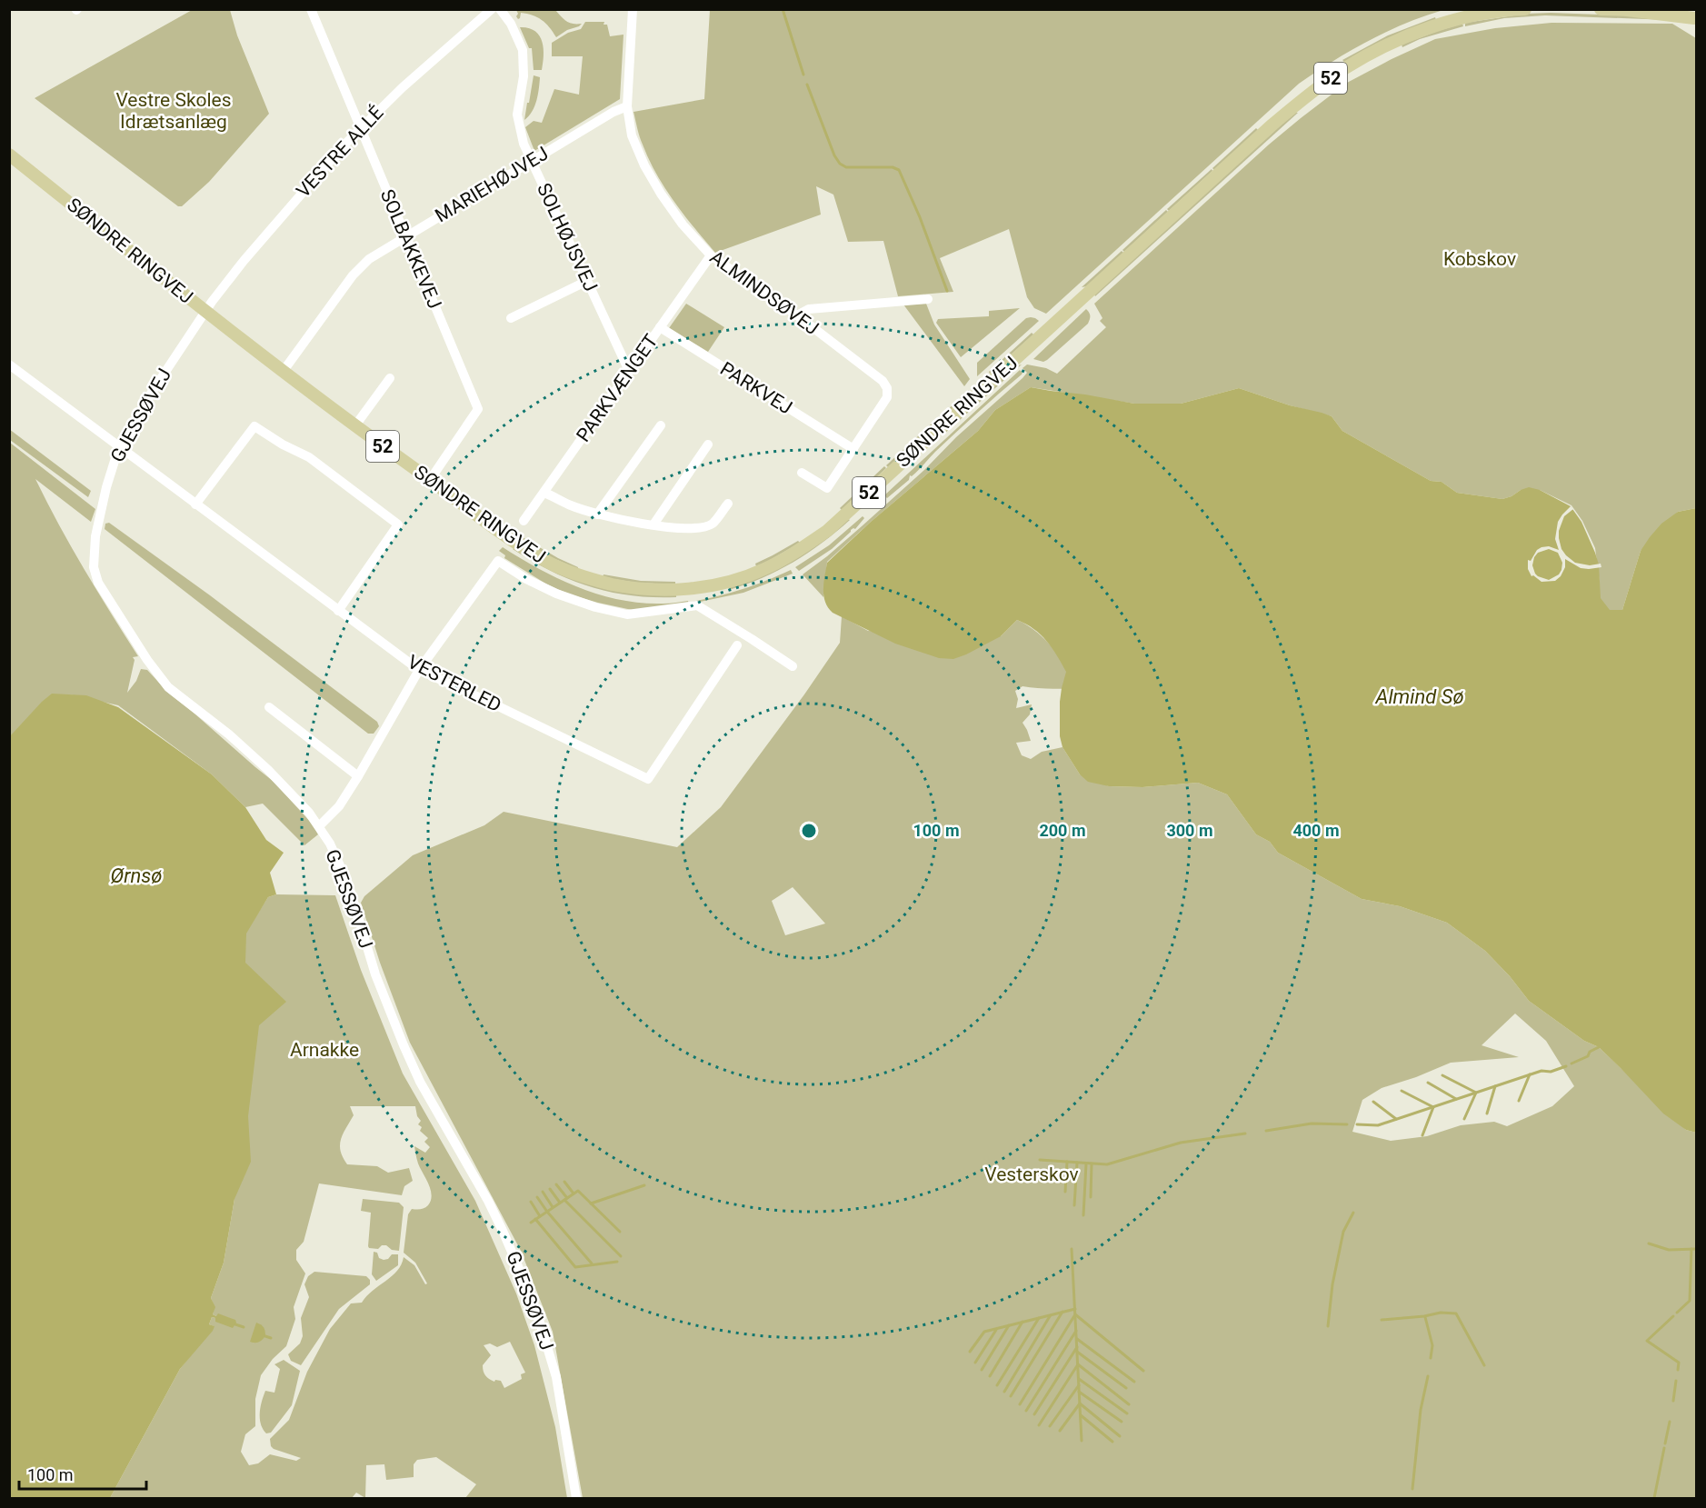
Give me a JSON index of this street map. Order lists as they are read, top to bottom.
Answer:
{
  "streets": {
    "main road": ["52", "SØNDRE RINGVEJ"],
    "street": [
      "VESTRE ALLÉ",
      "MARIEHØJVEJ",
      "SOLHØJSVEJ",
      "SOLBAKKEVEJ",
      "ALMINDSØVEJ",
      "PARKVÆNGET",
      "PARKVEJ",
      "GJESSØVEJ",
      "VESTERLED"
    ]
  },
  "crossings": [
    ["VESTRE ALLÉ", "SOLBAKKEVEJ"],
    ["VESTRE ALLÉ", "SØNDRE RINGVEJ"],
    ["VESTRE ALLÉ", "GJESSØVEJ"],
    ["MARIEHØJVEJ", "SOLHØJSVEJ"],
    ["MARIEHØJVEJ", "SOLBAKKEVEJ"],
    ["MARIEHØJVEJ", "SØNDRE RINGVEJ"],
    ["MARIEHØJVEJ", "ALMINDSØVEJ"],
    ["SOLHØJSVEJ", "PARKVÆNGET"],
    ["SOLBAKKEVEJ", "SØNDRE RINGVEJ"],
    ["SØNDRE RINGVEJ", "GJESSØVEJ"],
    ["ALMINDSØVEJ", "PARKVÆNGET"],
    ["ALMINDSØVEJ", "PARKVEJ"],
    ["PARKVÆNGET", "PARKVEJ"],
    ["GJESSØVEJ", "VESTERLED"]
  ],
  "water": ["Almind Sø", "Ørnsø"],
  "parks": [
    "Vestre Skoles Idrætsanlæg",
    "Kobskov",
    "Arnakke",
    "Vesterskov"
  ],
  "scale_bar": "100 m",
  "rings": [
    "100 m",
    "200 m",
    "300 m",
    "400 m"
  ]
}
